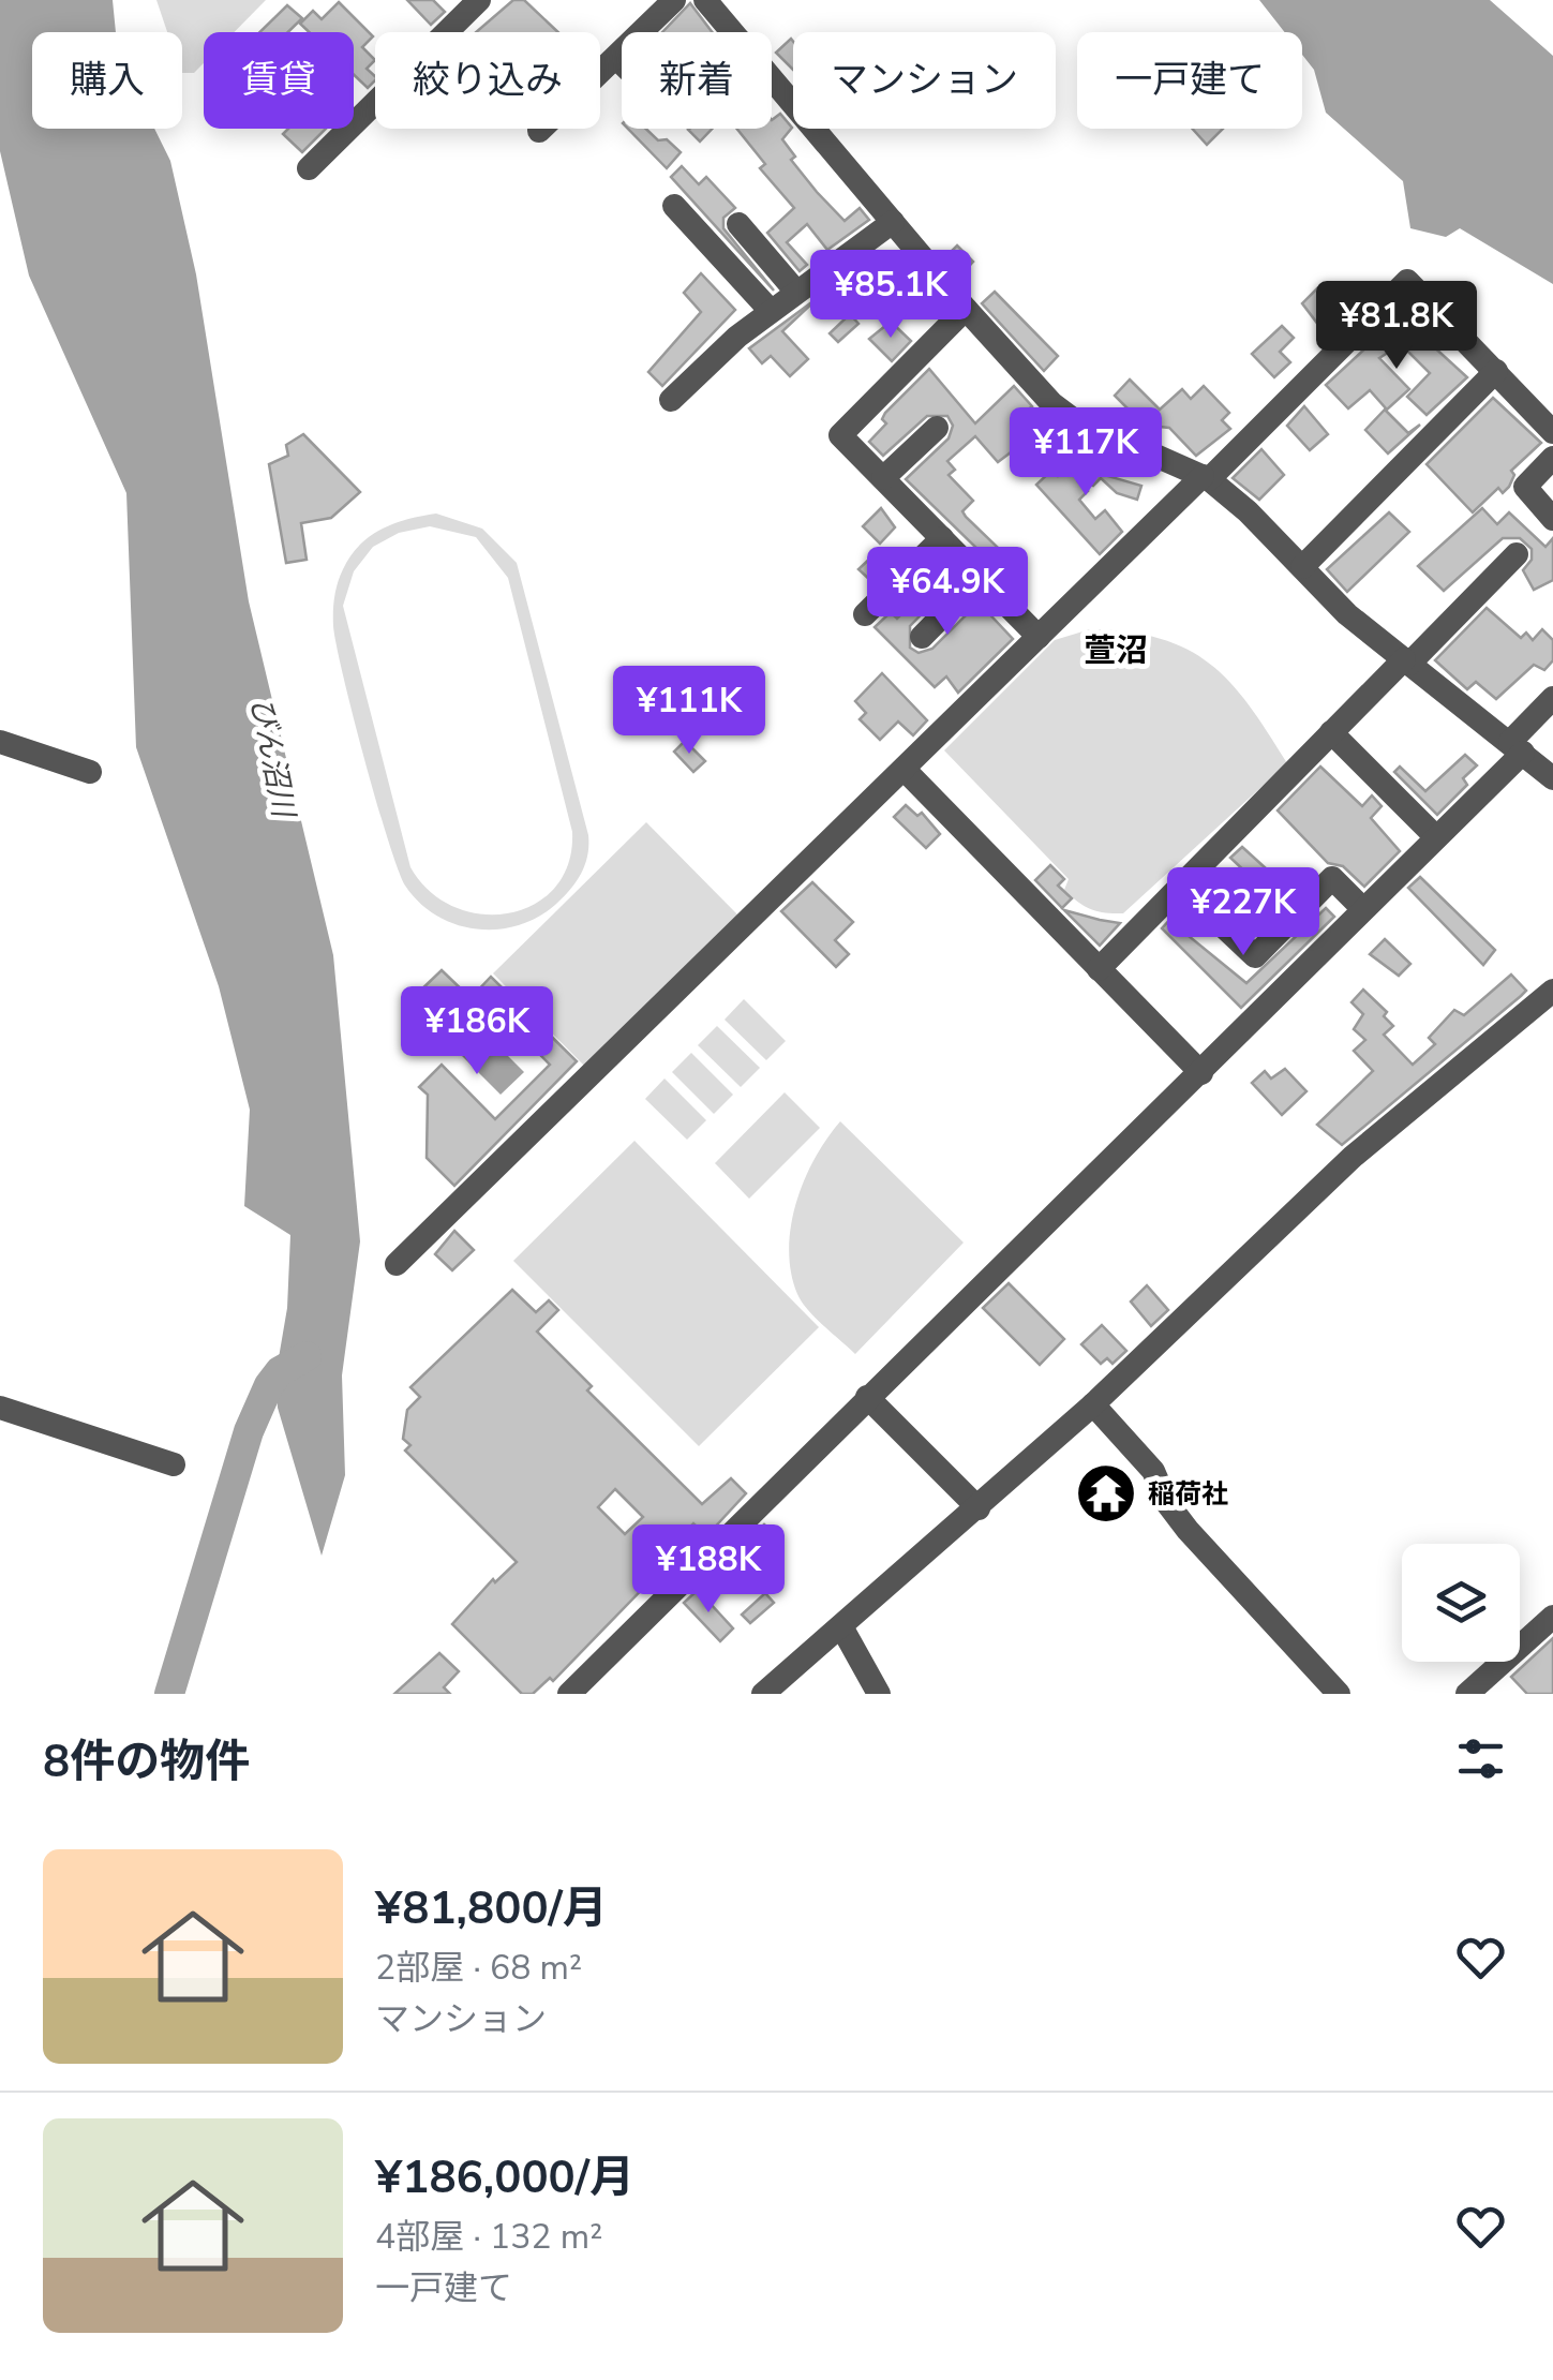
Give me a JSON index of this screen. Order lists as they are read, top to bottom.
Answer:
{
  "districts": ["萱沼"],
  "water": ["びん沼川"],
  "places": {
    "temple": ["稲荷社"]
  },
  "page": {
    "chip": [
      "購入",
      "賃貸",
      "絞り込み",
      "新着",
      "マンション",
      "一戸建て"
    ],
    "price": [
      "¥85.1K",
      "¥81.8K",
      "¥117K",
      "¥64.9K",
      "¥111K",
      "¥227K",
      "¥186K",
      "¥188K"
    ],
    "heading": "8件の物件",
    "list": [
      {
        "name": "¥81,800/月",
        "note": "2部屋 · 68 m² · マンション"
      },
      {
        "name": "¥186,000/月",
        "note": "4部屋 · 132 m² · 一戸建て"
      }
    ]
  }
}
